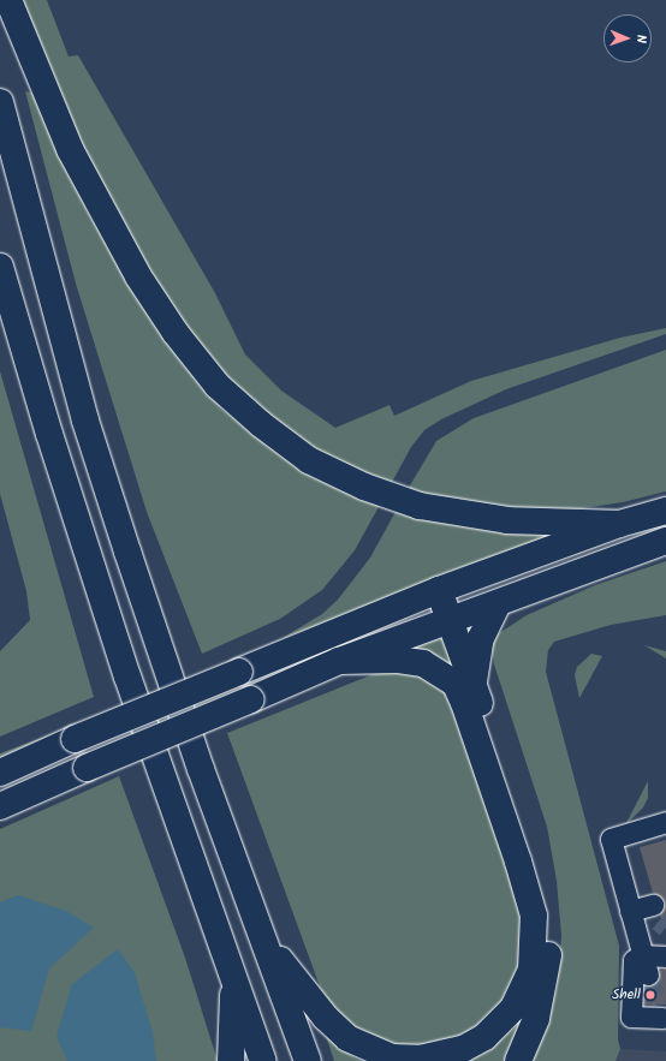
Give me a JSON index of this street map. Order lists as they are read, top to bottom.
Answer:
{
  "places": ["Shell"],
  "north": "right"
}
